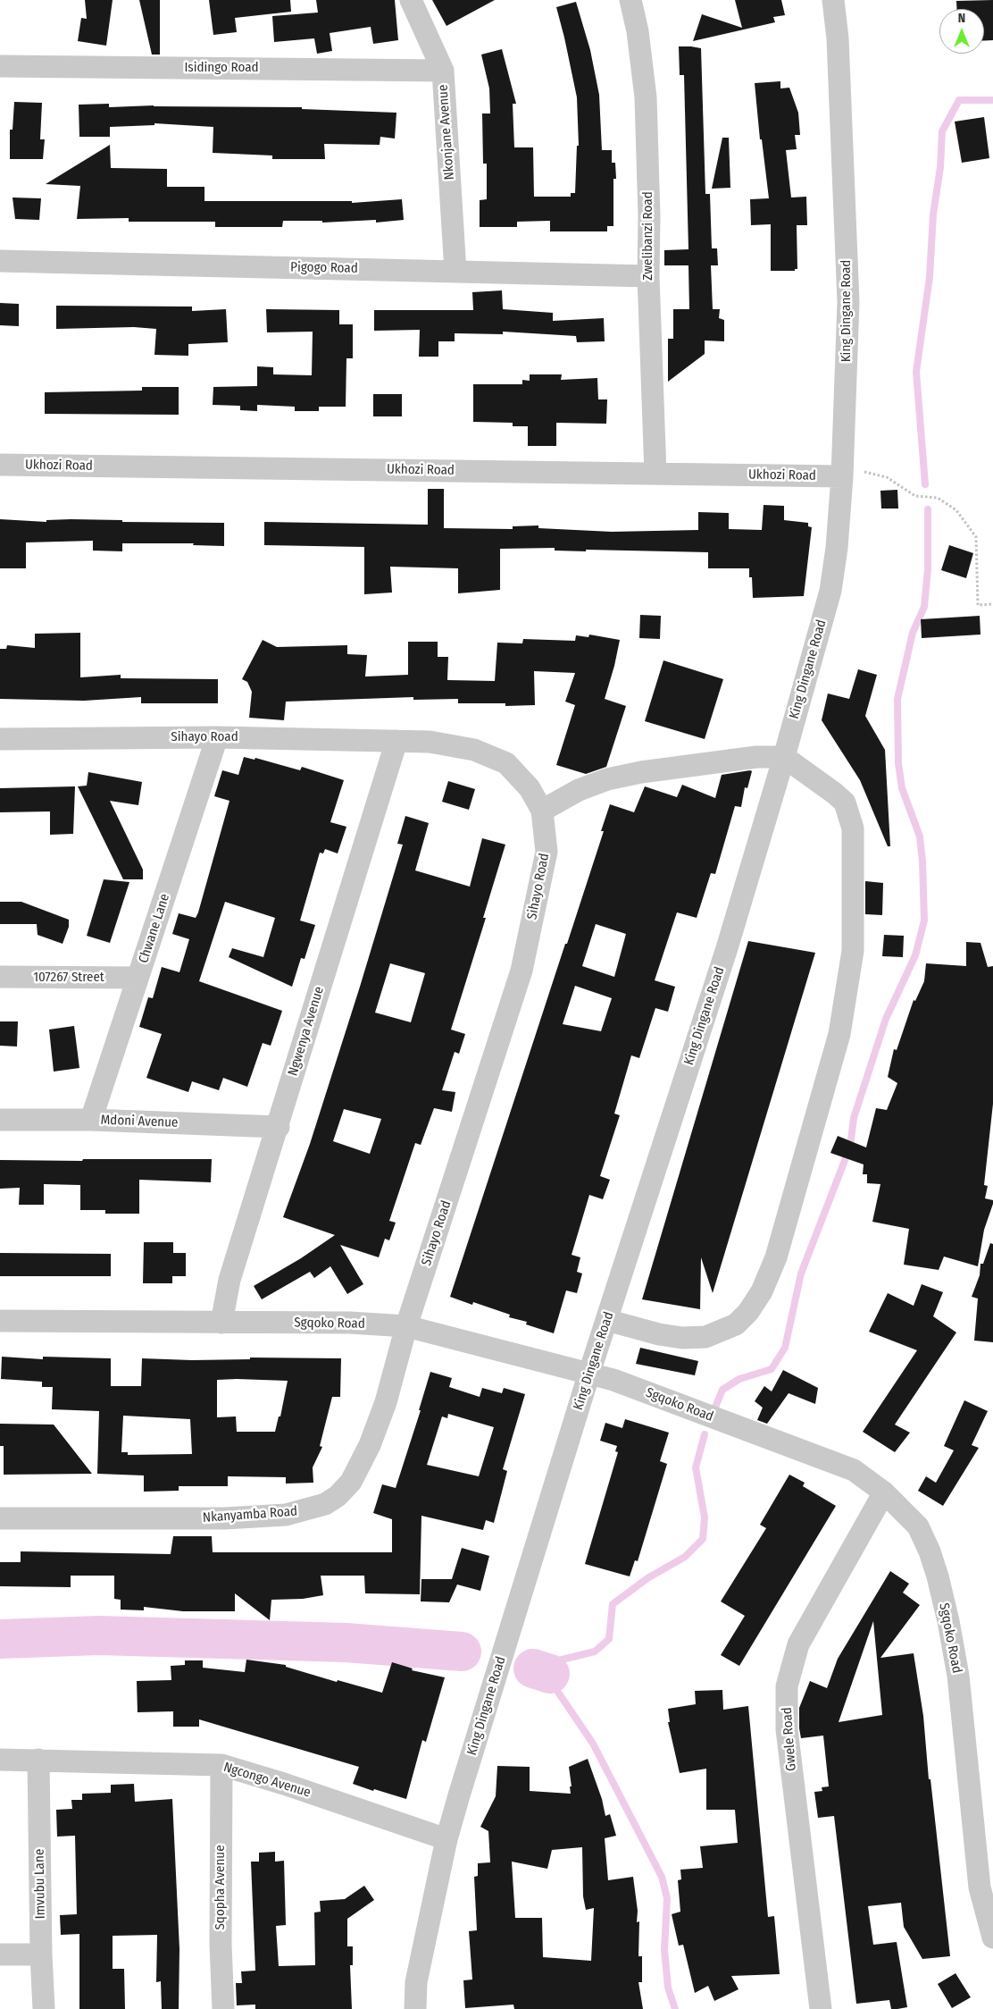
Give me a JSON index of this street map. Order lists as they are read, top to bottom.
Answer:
{
  "streets": {
    "street": [
      "Isidingo Road",
      "Nkonjane Avenue",
      "Zwelibanzi Road",
      "Pigogo Road",
      "King Dingane Road",
      "Ukhozi Road",
      "Sihayo Road",
      "Chwane Lane",
      "107267 Street",
      "Ngwenya Avenue",
      "Mdoni Avenue",
      "Sgqoko Road",
      "Nkanyamba Road",
      "Gwele Road",
      "Ngcongo Avenue",
      "Imvubu Lane",
      "Sqopha Avenue"
    ]
  },
  "crossings": [
    ["Isidingo Road", "Nkonjane Avenue"],
    ["Nkonjane Avenue", "Pigogo Road"],
    ["Zwelibanzi Road", "Pigogo Road"],
    ["Zwelibanzi Road", "Ukhozi Road"],
    ["King Dingane Road", "Ukhozi Road"],
    ["King Dingane Road", "Sgqoko Road"],
    ["King Dingane Road", "Ngcongo Avenue"],
    ["Sihayo Road", "Chwane Lane"],
    ["Sihayo Road", "Ngwenya Avenue"],
    ["Sihayo Road", "Sgqoko Road"],
    ["Sihayo Road", "Nkanyamba Road"],
    ["Chwane Lane", "107267 Street"],
    ["Chwane Lane", "Mdoni Avenue"],
    ["Ngwenya Avenue", "Mdoni Avenue"],
    ["Ngwenya Avenue", "Sgqoko Road"],
    ["Sgqoko Road", "Nkanyamba Road"],
    ["Sgqoko Road", "Gwele Road"],
    ["Ngcongo Avenue", "Imvubu Lane"],
    ["Ngcongo Avenue", "Sqopha Avenue"]
  ],
  "north": "top"
}
